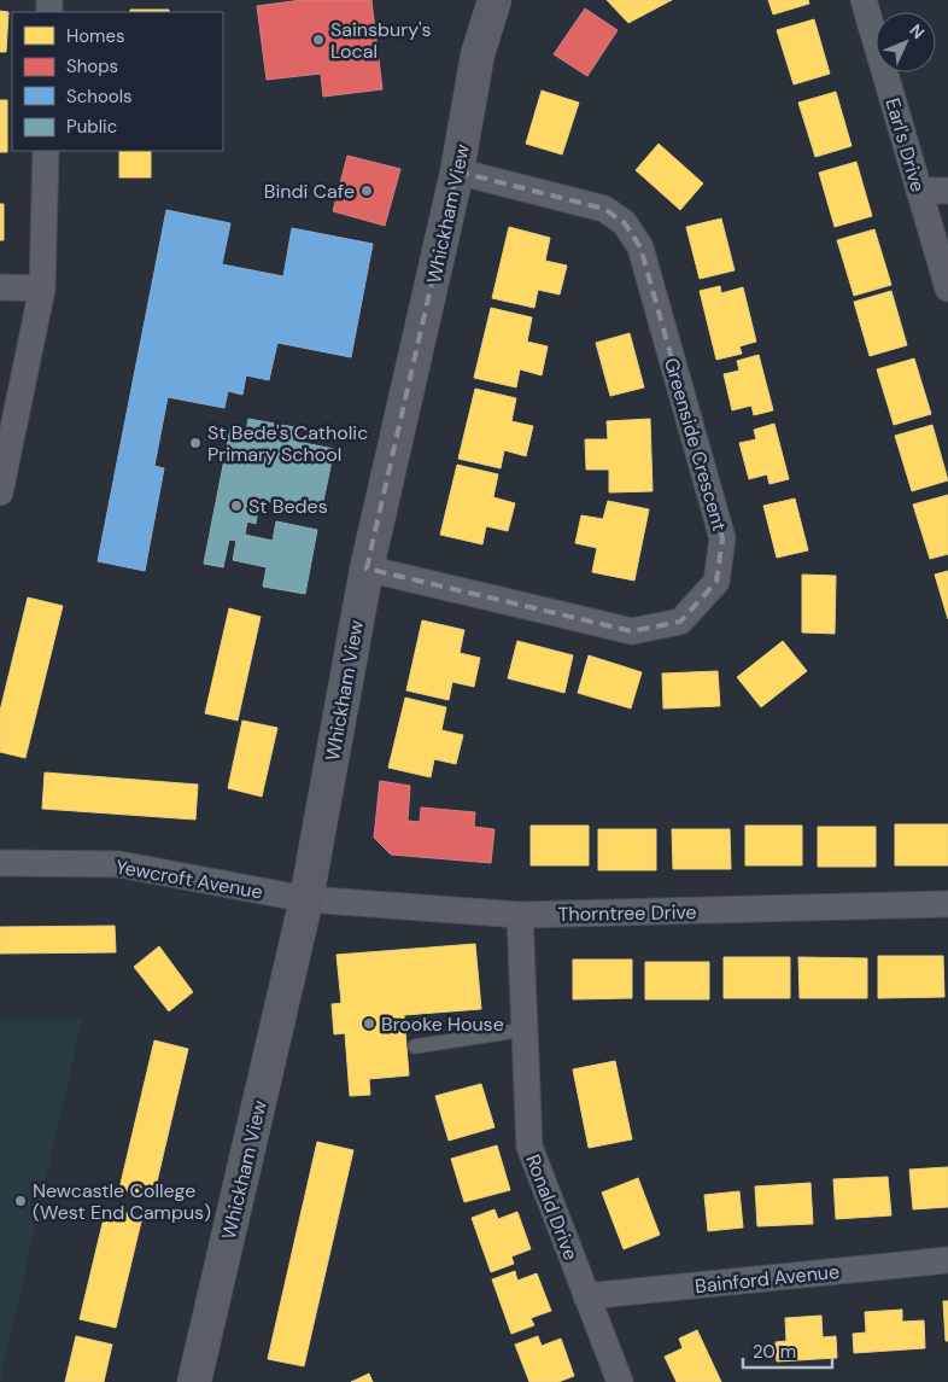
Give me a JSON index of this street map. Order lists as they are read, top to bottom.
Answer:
{
  "streets": {
    "main road": ["Whickham View"],
    "street": [
      "Earl's Drive",
      "Greenside Crescent",
      "Yewcroft Avenue",
      "Thorntree Drive",
      "Ronald Drive",
      "Bainford Avenue"
    ]
  },
  "crossings": [
    ["Whickham View", "Greenside Crescent"],
    ["Whickham View", "Yewcroft Avenue"],
    ["Whickham View", "Thorntree Drive"],
    ["Yewcroft Avenue", "Thorntree Drive"],
    ["Thorntree Drive", "Ronald Drive"],
    ["Ronald Drive", "Bainford Avenue"]
  ],
  "places": [
    "Sainsbury's Local",
    "Bindi Cafe",
    "St Bede's Catholic Primary School",
    "St Bedes",
    "Brooke House",
    "Newcastle College (West End Campus)"
  ],
  "legend": [
    "Homes",
    "Shops",
    "Schools",
    "Public"
  ],
  "scale_bar": "20 m",
  "north": "top right"
}
